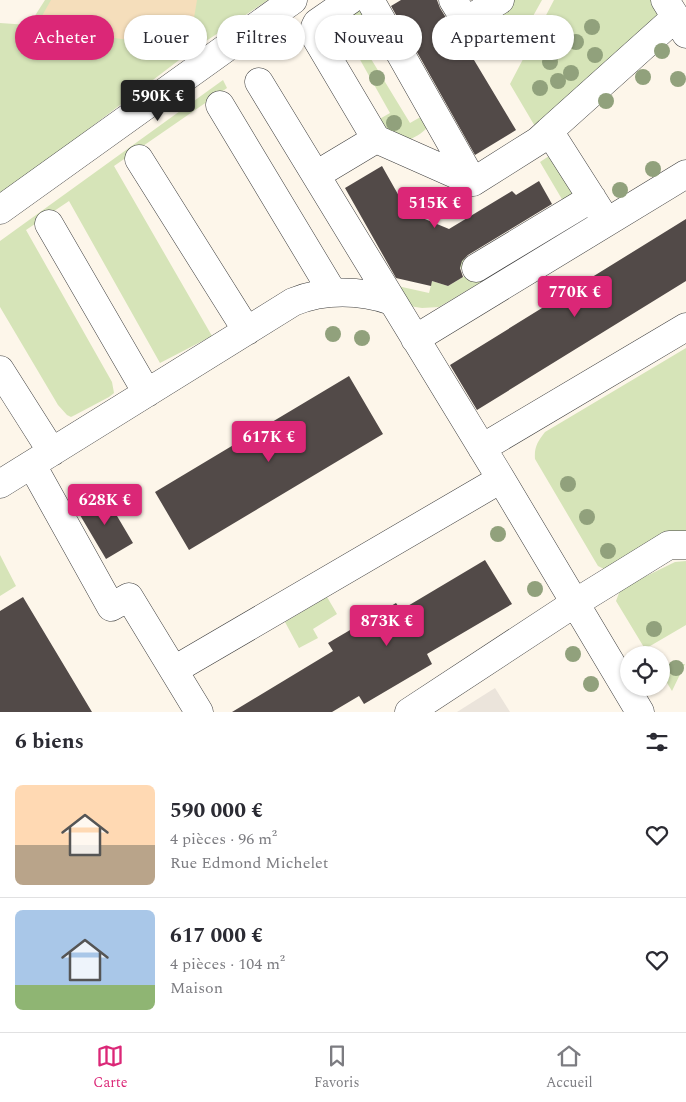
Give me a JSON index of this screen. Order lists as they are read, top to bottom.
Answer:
{
  "page": {
    "chip": [
      "Acheter",
      "Louer",
      "Filtres",
      "Nouveau",
      "Appartement"
    ],
    "price": [
      "590K €",
      "515K €",
      "770K €",
      "617K €",
      "628K €",
      "873K €"
    ],
    "heading": "6 biens",
    "list": [
      {
        "name": "590 000 €",
        "note": "4 pièces · 96 m² · Rue Edmond Michelet"
      },
      {
        "name": "617 000 €",
        "note": "4 pièces · 104 m² · Maison"
      }
    ],
    "tabs": ["Carte", "Favoris", "Accueil"]
  }
}
